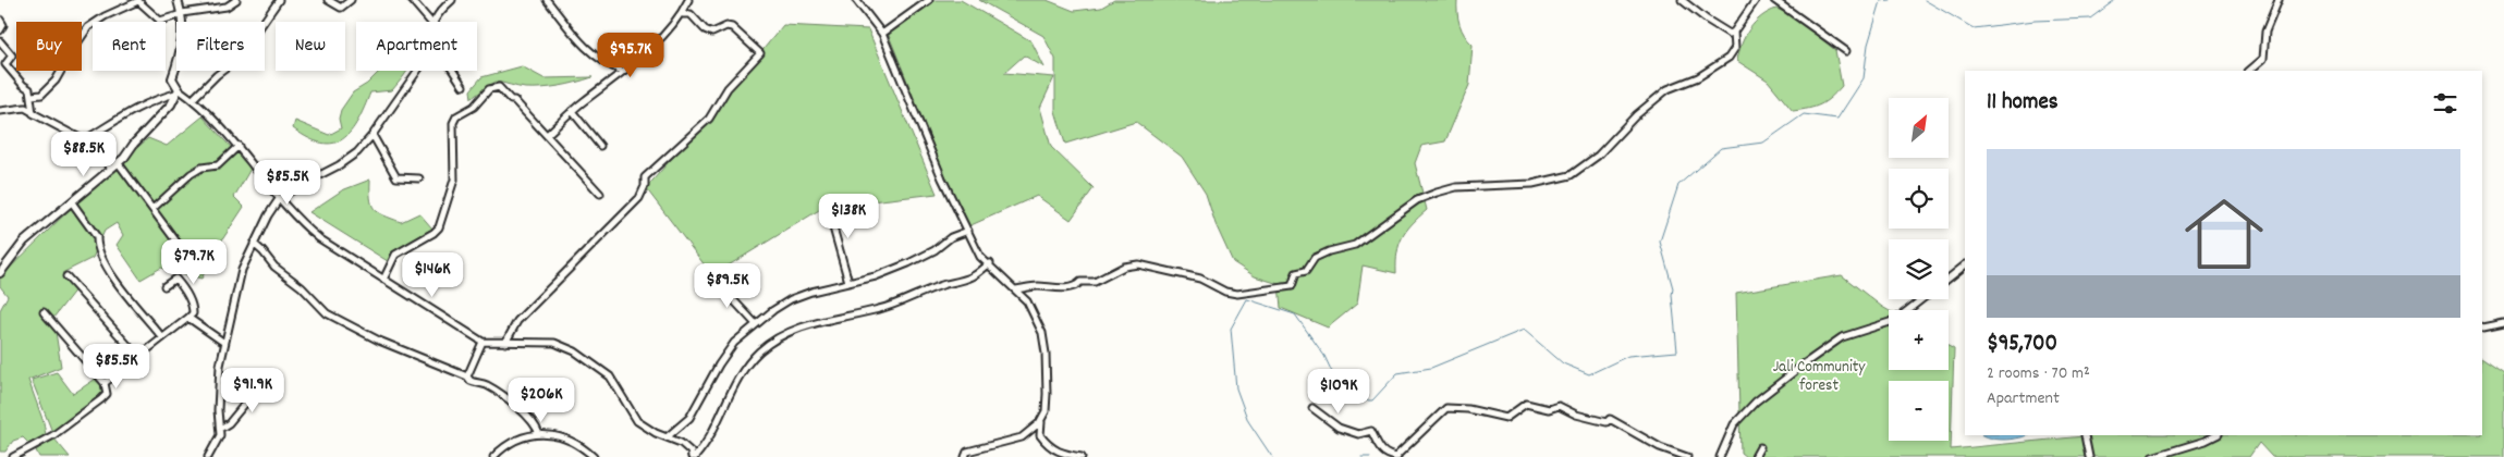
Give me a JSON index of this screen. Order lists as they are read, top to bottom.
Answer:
{
  "parks": ["Jali Community forest"],
  "north": "top right",
  "page": {
    "chip": [
      "Buy",
      "Rent",
      "Filters",
      "New",
      "Apartment"
    ],
    "price": [
      "$95.7K",
      "$88.5K",
      "$85.5K",
      "$138K",
      "$79.7K",
      "$146K",
      "$89.5K",
      "$85.5K",
      "$91.9K",
      "$109K",
      "$206K"
    ],
    "heading": "11 homes",
    "map_buttons": ["+", "−"],
    "list": [
      {
        "name": "$95,700",
        "note": "2 rooms · 70 m² · Apartment"
      }
    ]
  }
}
